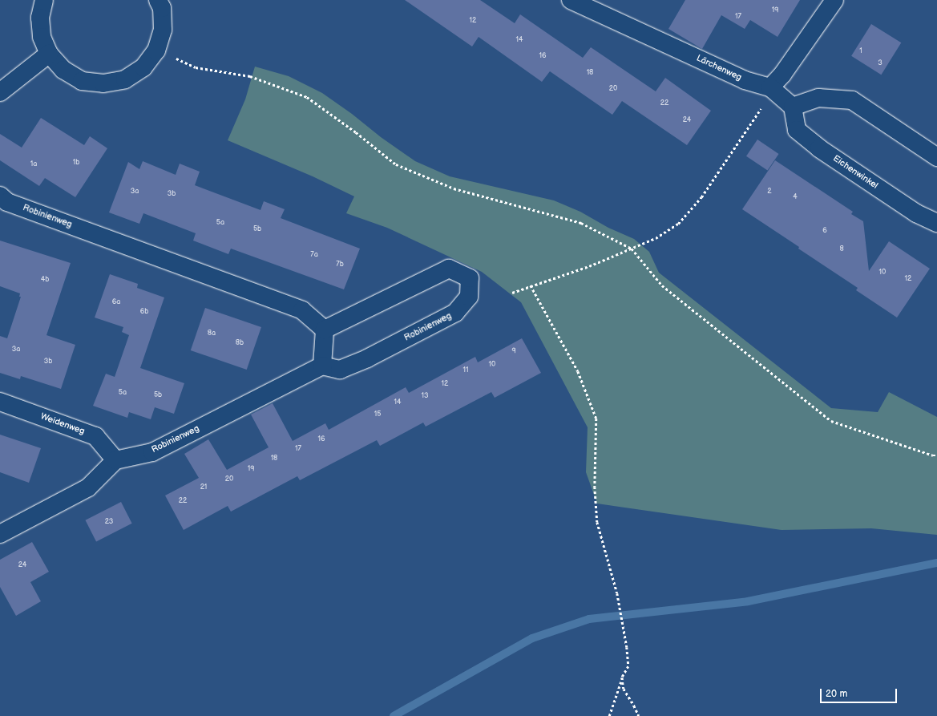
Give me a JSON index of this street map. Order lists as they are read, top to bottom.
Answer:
{
  "streets": {
    "street": [
      "Lärchenweg",
      "Eichenwinkel",
      "Robinienweg",
      "Weidenweg"
    ]
  },
  "crossings": [
    ["Robinienweg", "Weidenweg"]
  ],
  "house_numbers": [
    "19",
    "17",
    "12",
    "14",
    "1",
    "16",
    "3",
    "18",
    "20",
    "22",
    "24",
    "1b",
    "1a",
    "3a",
    "2",
    "3b",
    "4",
    "5a",
    "5b",
    "6",
    "8",
    "7a",
    "7b",
    "10",
    "12",
    "4b",
    "6a",
    "6b",
    "8a",
    "8b",
    "3a",
    "9",
    "3b",
    "10",
    "11",
    "12",
    "5a",
    "5b",
    "13",
    "14",
    "15",
    "16",
    "17",
    "18",
    "19",
    "20",
    "21",
    "22",
    "23",
    "24"
  ],
  "scale_bar": "20 m"
}
